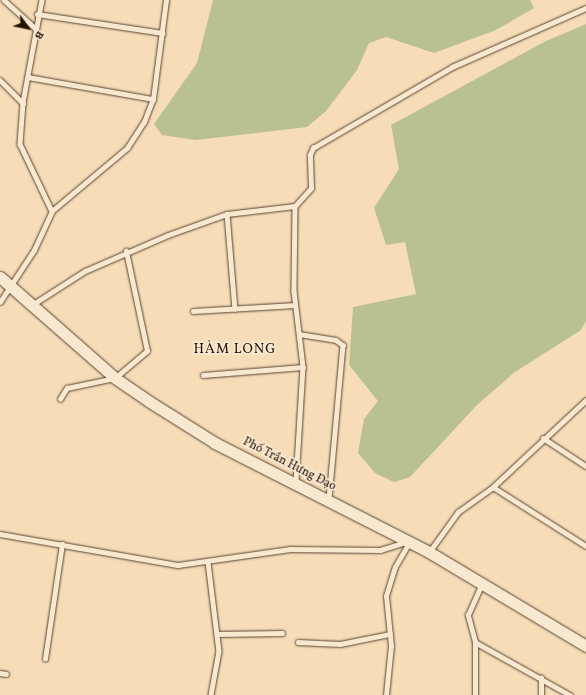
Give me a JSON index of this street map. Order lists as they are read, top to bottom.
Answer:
{
  "streets": {
    "street": ["Phố Trần Hưng Đạo"]
  },
  "districts": ["HÀM LONG"],
  "north": "bottom right"
}
